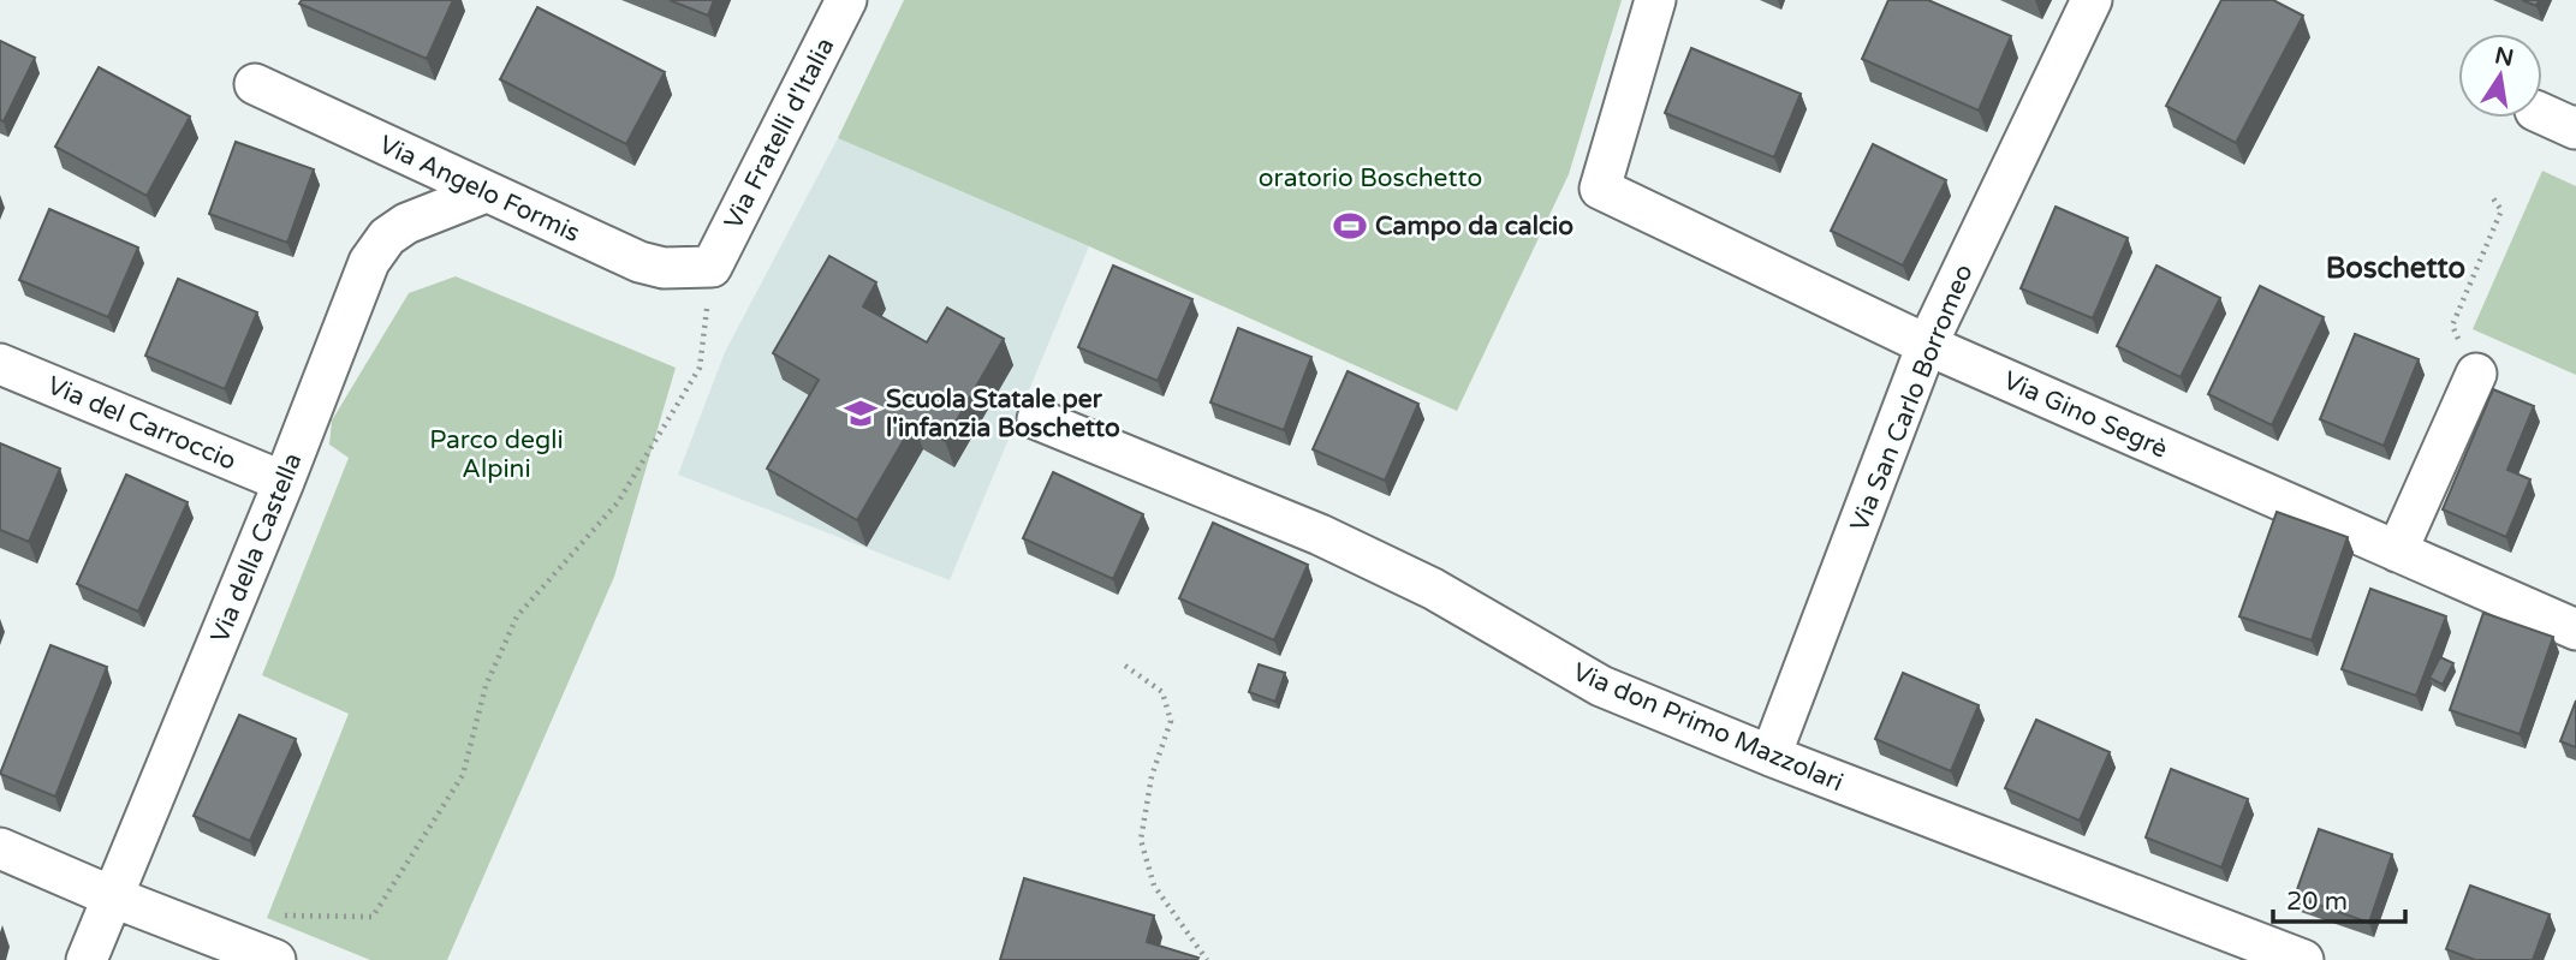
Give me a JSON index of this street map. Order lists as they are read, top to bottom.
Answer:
{
  "streets": {
    "street": [
      "Via Fratelli d'Italia",
      "Via Angelo Formis",
      "Via San Carlo Borromeo",
      "Via Gino Segrè",
      "Via del Carroccio",
      "Via della Castella",
      "Via don Primo Mazzolari"
    ]
  },
  "crossings": [
    ["Via Fratelli d'Italia", "Via Angelo Formis"],
    ["Via Angelo Formis", "Via della Castella"],
    ["Via San Carlo Borromeo", "Via Gino Segrè"],
    ["Via San Carlo Borromeo", "Via don Primo Mazzolari"],
    ["Via del Carroccio", "Via della Castella"]
  ],
  "districts": ["Boschetto"],
  "parks": ["oratorio Boschetto", "Parco degli Alpini"],
  "places": {
    "sports": ["Campo da calcio"],
    "school or university": ["Scuola Statale per l'infanzia Boschetto"]
  },
  "scale_bar": "20 m",
  "north": "top"
}
